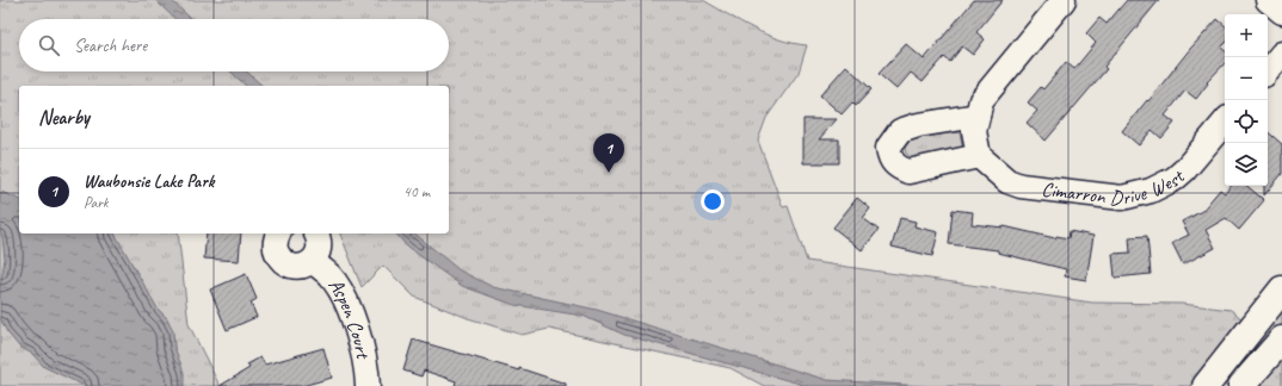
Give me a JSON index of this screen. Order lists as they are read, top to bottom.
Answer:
{
  "streets": {
    "street": ["Cimarron Drive West", "Aspen Court"]
  },
  "page": {
    "map_buttons": ["+", "−"],
    "search": "Search here",
    "heading": "Nearby",
    "pins": "1",
    "list": [
      {
        "mark": "1",
        "name": "Waubonsie Lake Park",
        "note": "Park",
        "value": "40 m"
      }
    ]
  }
}
